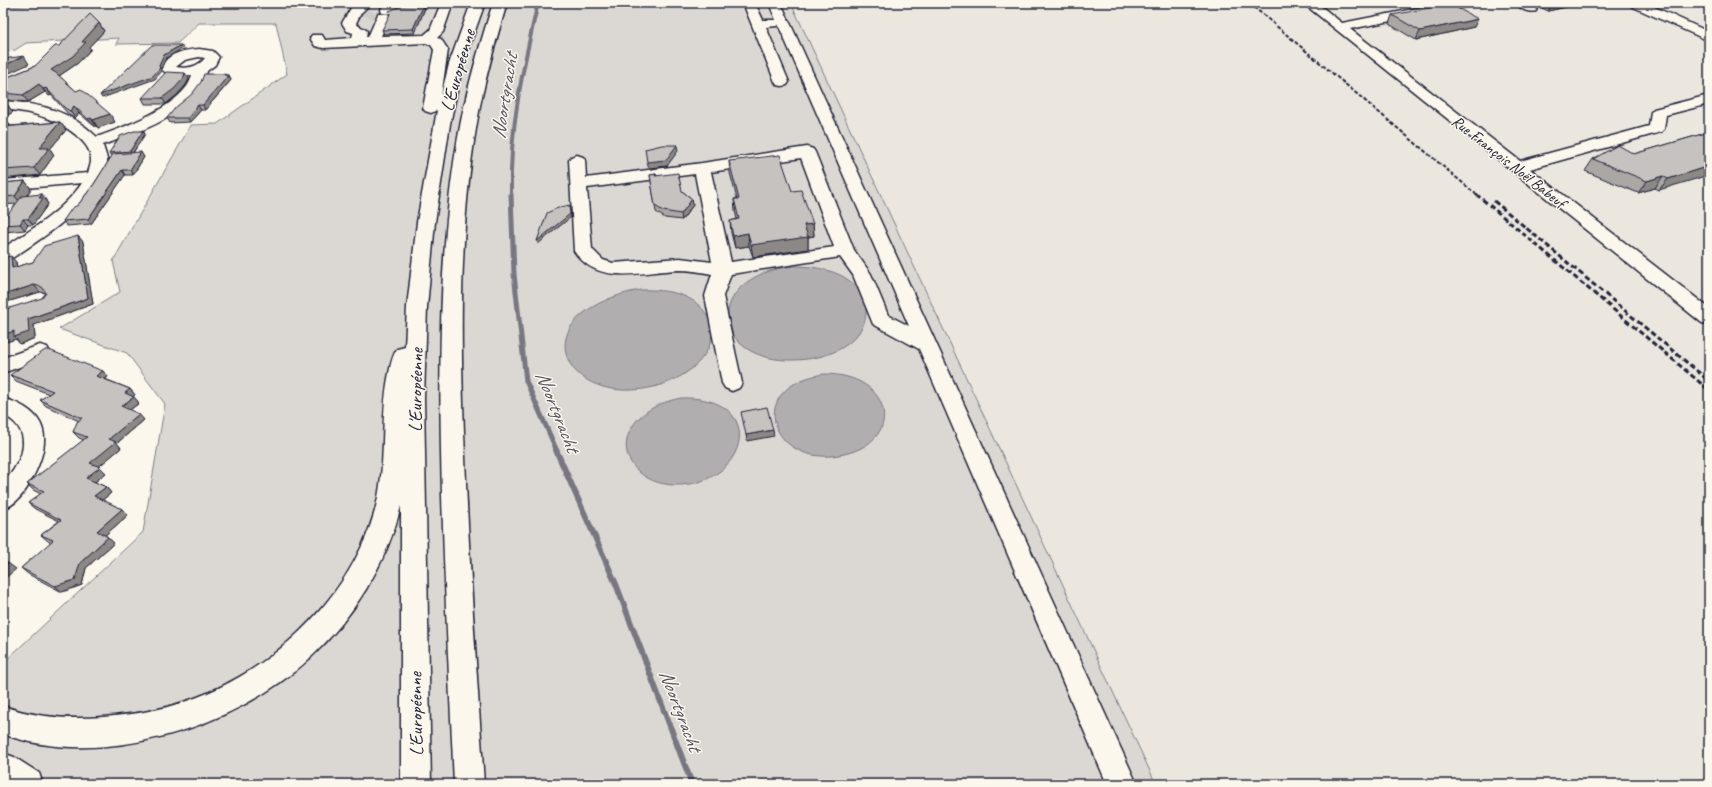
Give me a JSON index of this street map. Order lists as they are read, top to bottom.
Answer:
{
  "streets": {
    "highway": ["L'Européenne"],
    "street": ["Rue François Noël Babeuf"]
  },
  "water": ["Noortgracht"]
}
